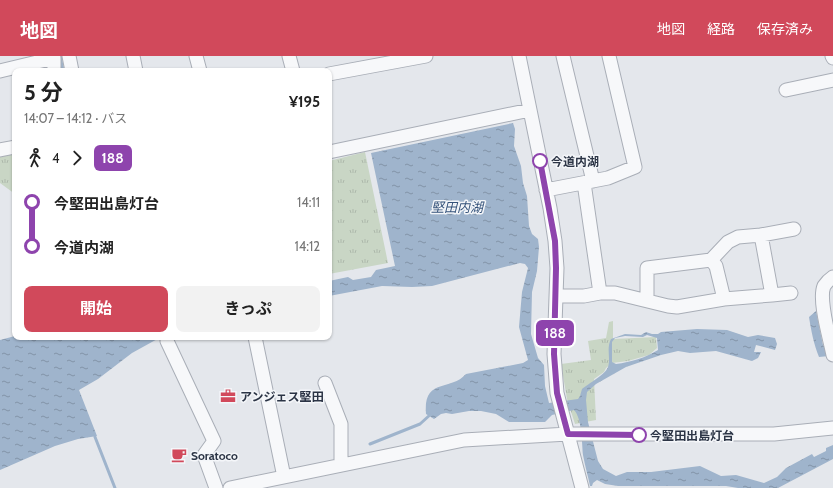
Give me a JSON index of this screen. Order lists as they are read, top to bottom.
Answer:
{
  "water": ["堅田内湖"],
  "places": {
    "other": ["今道内湖", "今堅田出島灯台"],
    "office": ["アンジェス堅田"],
    "cafe": ["Soratoco"]
  },
  "lines": ["bus line 188"],
  "page": {
    "header": "地図",
    "nav": ["地図", "経路", "保存済み"],
    "on_map": "188",
    "heading": ["5 分", "14:07 – 14:12 · バス", "¥195"],
    "legs": ["4", "188"],
    "list": [
      {
        "name": "今堅田出島灯台",
        "value": "14:11"
      },
      {
        "name": "今道内湖",
        "value": "14:12"
      }
    ],
    "buttons": ["開始", "きっぷ"]
  }
}
